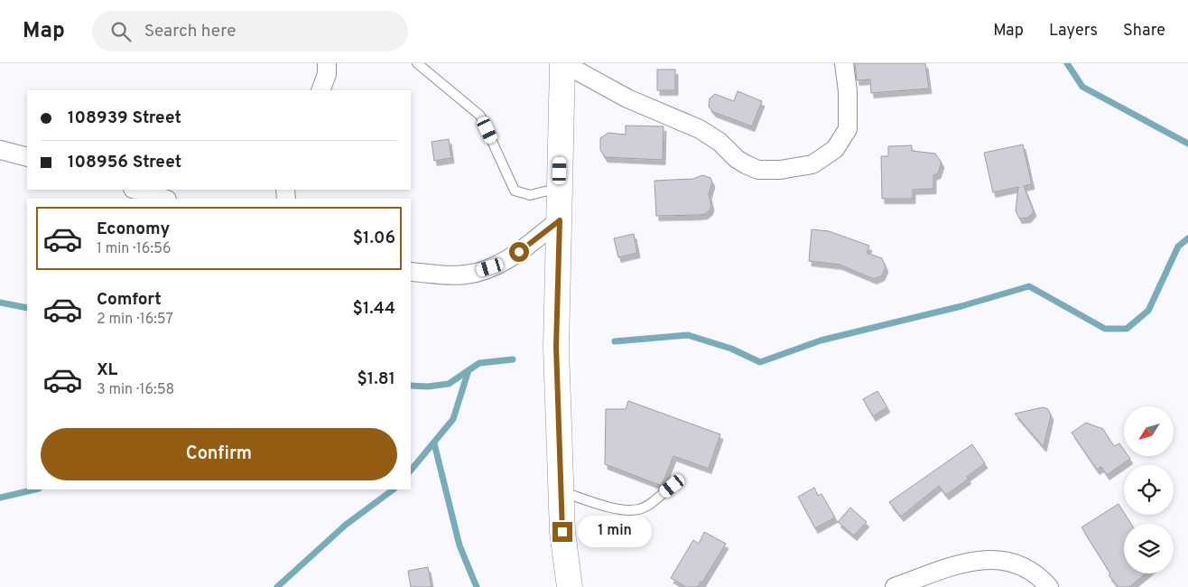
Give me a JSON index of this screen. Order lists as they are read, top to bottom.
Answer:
{
  "north": "bottom left",
  "page": {
    "header": "Map",
    "search": "Search here",
    "nav": ["Map", "Layers", "Share"],
    "banner": ["108939 Street", "108956 Street"],
    "list": [
      {
        "name": "Economy",
        "note": "1 min · 16:56",
        "value": "$1.06"
      },
      {
        "name": "Comfort",
        "note": "2 min · 16:57",
        "value": "$1.44"
      },
      {
        "name": "XL",
        "note": "3 min · 16:58",
        "value": "$1.81"
      }
    ],
    "buttons": "Confirm",
    "bubble": "1 min"
  }
}
